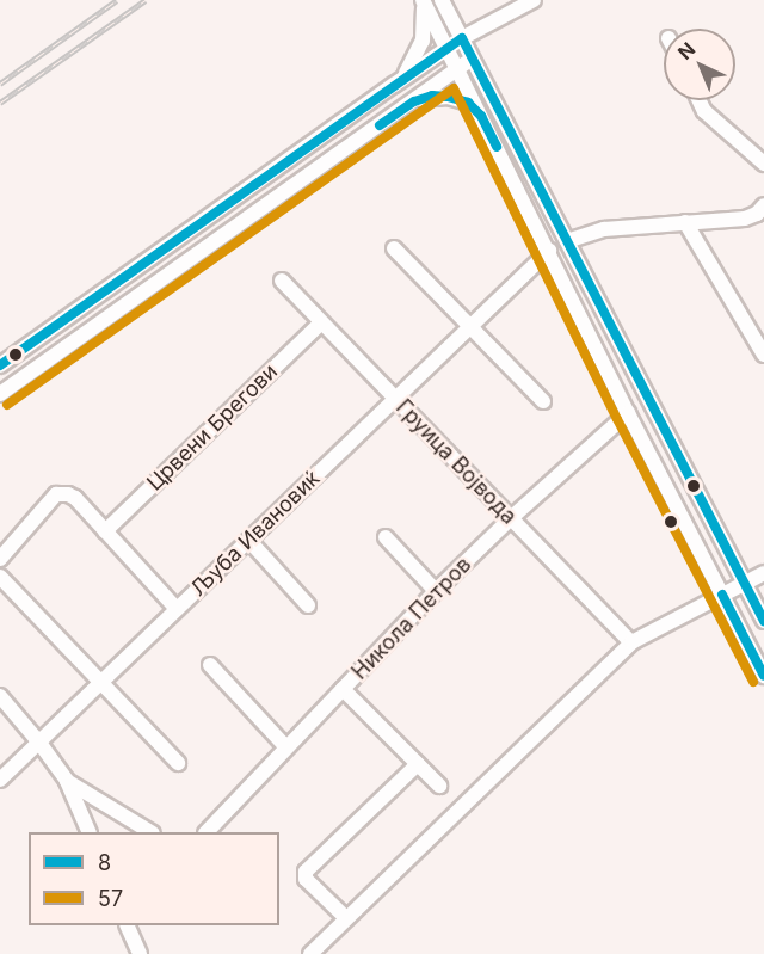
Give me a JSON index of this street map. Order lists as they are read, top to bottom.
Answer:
{
  "streets": {
    "street": [
      "Црвени Брегови",
      "Груица Војвода",
      "Љуба Ивановиќ",
      "Никола Петров"
    ]
  },
  "crossings": [
    ["Црвени Брегови", "Груица Војвода"],
    ["Груица Војвода", "Љуба Ивановиќ"],
    ["Груица Војвода", "Никола Петров"]
  ],
  "lines": ["transit line 8", "transit line 57"],
  "legend": ["8", "57"],
  "north": "top left"
}
